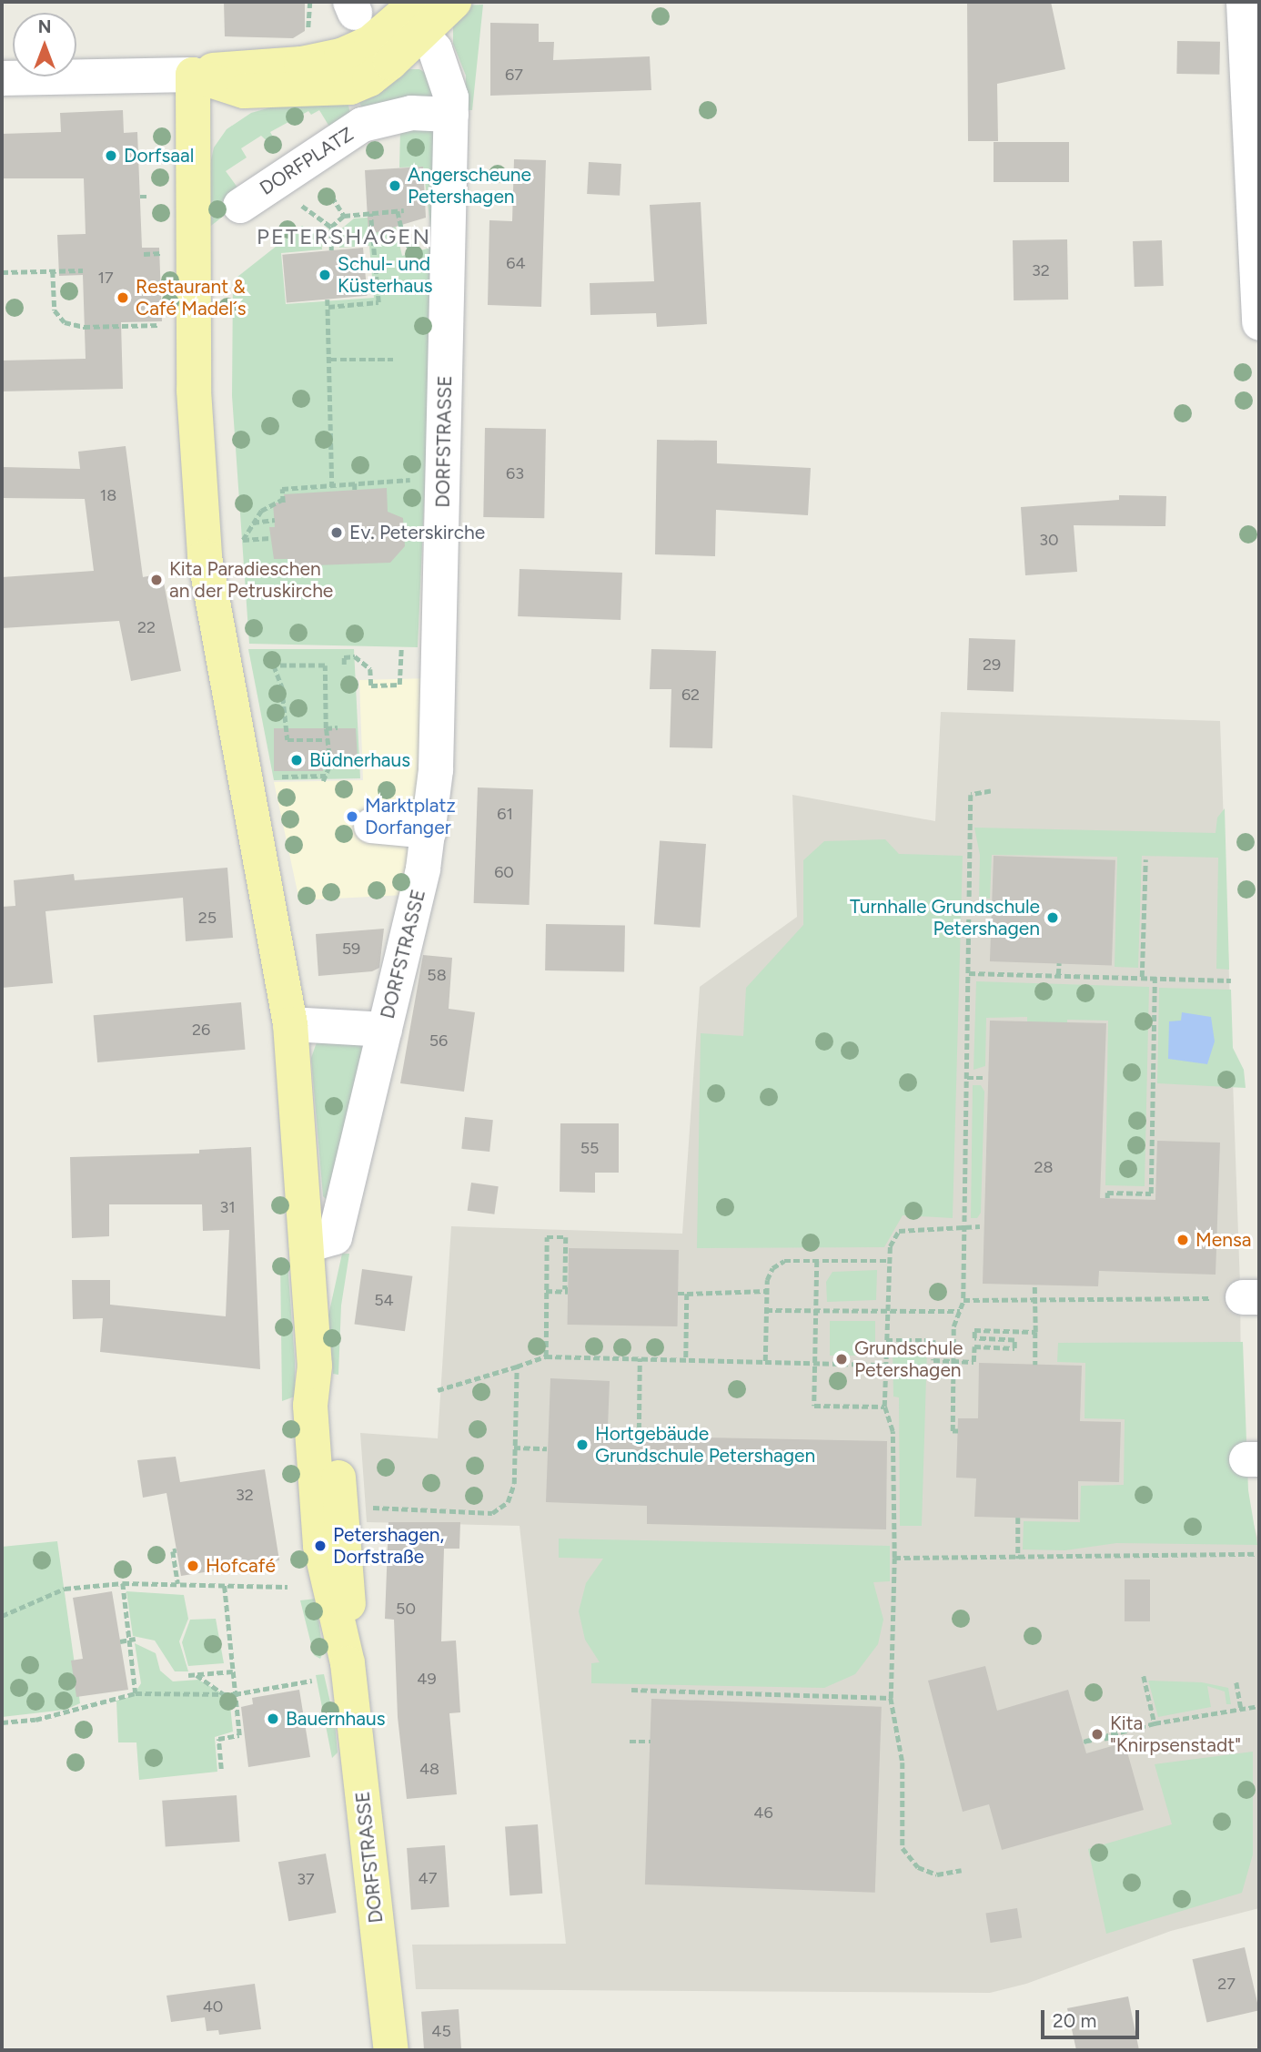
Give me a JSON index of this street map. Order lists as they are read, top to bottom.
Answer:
{
  "streets": {
    "main road": ["DORFSTRASSE"],
    "street": ["DORFPLATZ"]
  },
  "crossings": [
    ["DORFPLATZ", "DORFSTRASSE"]
  ],
  "districts": ["PETERSHAGEN"],
  "places": [
    "Dorfsaal",
    "Angerscheune Petershagen",
    "Schul- und Küsterhaus",
    "Restaurant & Café Madel´s",
    "Ev. Peterskirche",
    "Kita Paradieschen an der Petruskirche",
    "Büdnerhaus",
    "Marktplatz Dorfanger",
    "Turnhalle Grundschule Petershagen",
    "Mensa",
    "Grundschule Petershagen",
    "Hortgebäude Grundschule Petershagen",
    "Petershagen, Dorfstraße",
    "Hofcafé",
    "Bauernhaus",
    "Kita \"Knirpsenstadt\""
  ],
  "house_numbers": [
    "67",
    "64",
    "32",
    "17",
    "63",
    "18",
    "30",
    "22",
    "29",
    "62",
    "61",
    "60",
    "25",
    "59",
    "58",
    "26",
    "56",
    "55",
    "28",
    "31",
    "54",
    "32",
    "50",
    "49",
    "48",
    "46",
    "47",
    "37",
    "27",
    "40",
    "45"
  ],
  "scale_bar": "20 m",
  "north": "top"
}
